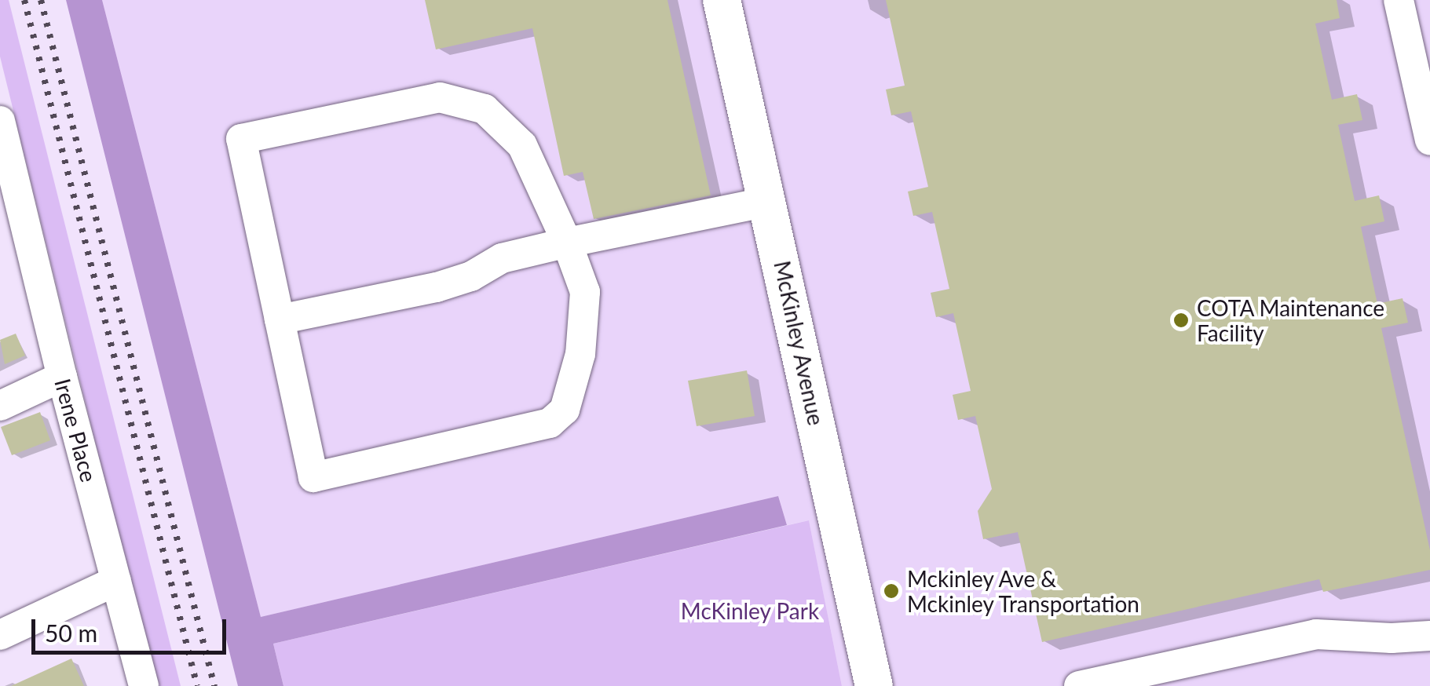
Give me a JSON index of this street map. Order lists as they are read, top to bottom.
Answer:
{
  "streets": {
    "main road": ["McKinley Avenue"],
    "street": ["Irene Place"]
  },
  "parks": ["McKinley Park"],
  "places": ["COTA Maintenance Facility", "Mckinley Ave & Mckinley Transportation"],
  "scale_bar": "50 m"
}
